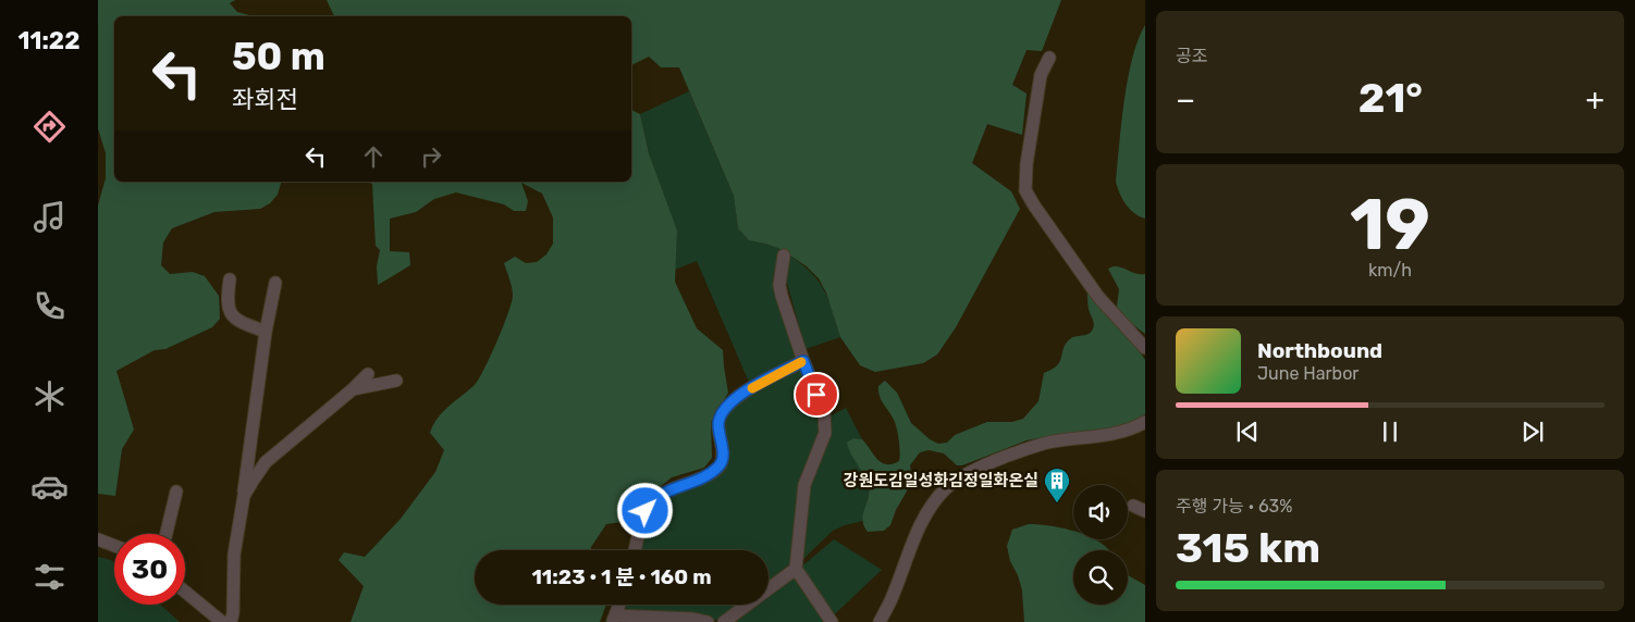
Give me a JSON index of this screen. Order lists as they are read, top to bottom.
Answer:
{
  "places": {
    "building": ["강원도김일성화김정일화온실"]
  },
  "page": {
    "tabs": "11:22",
    "tile": [
      "공조",
      ["19", "km/h"],
      ["주행 가능 · 63%", "315 km"]
    ],
    "turn": ["50 m", "좌회전"],
    "heat": ["−", "21°", "+"],
    "song": ["Northbound", "June Harbor"],
    "limit": "30",
    "trip": "11:23 · 1 분 · 160 m"
  }
}
